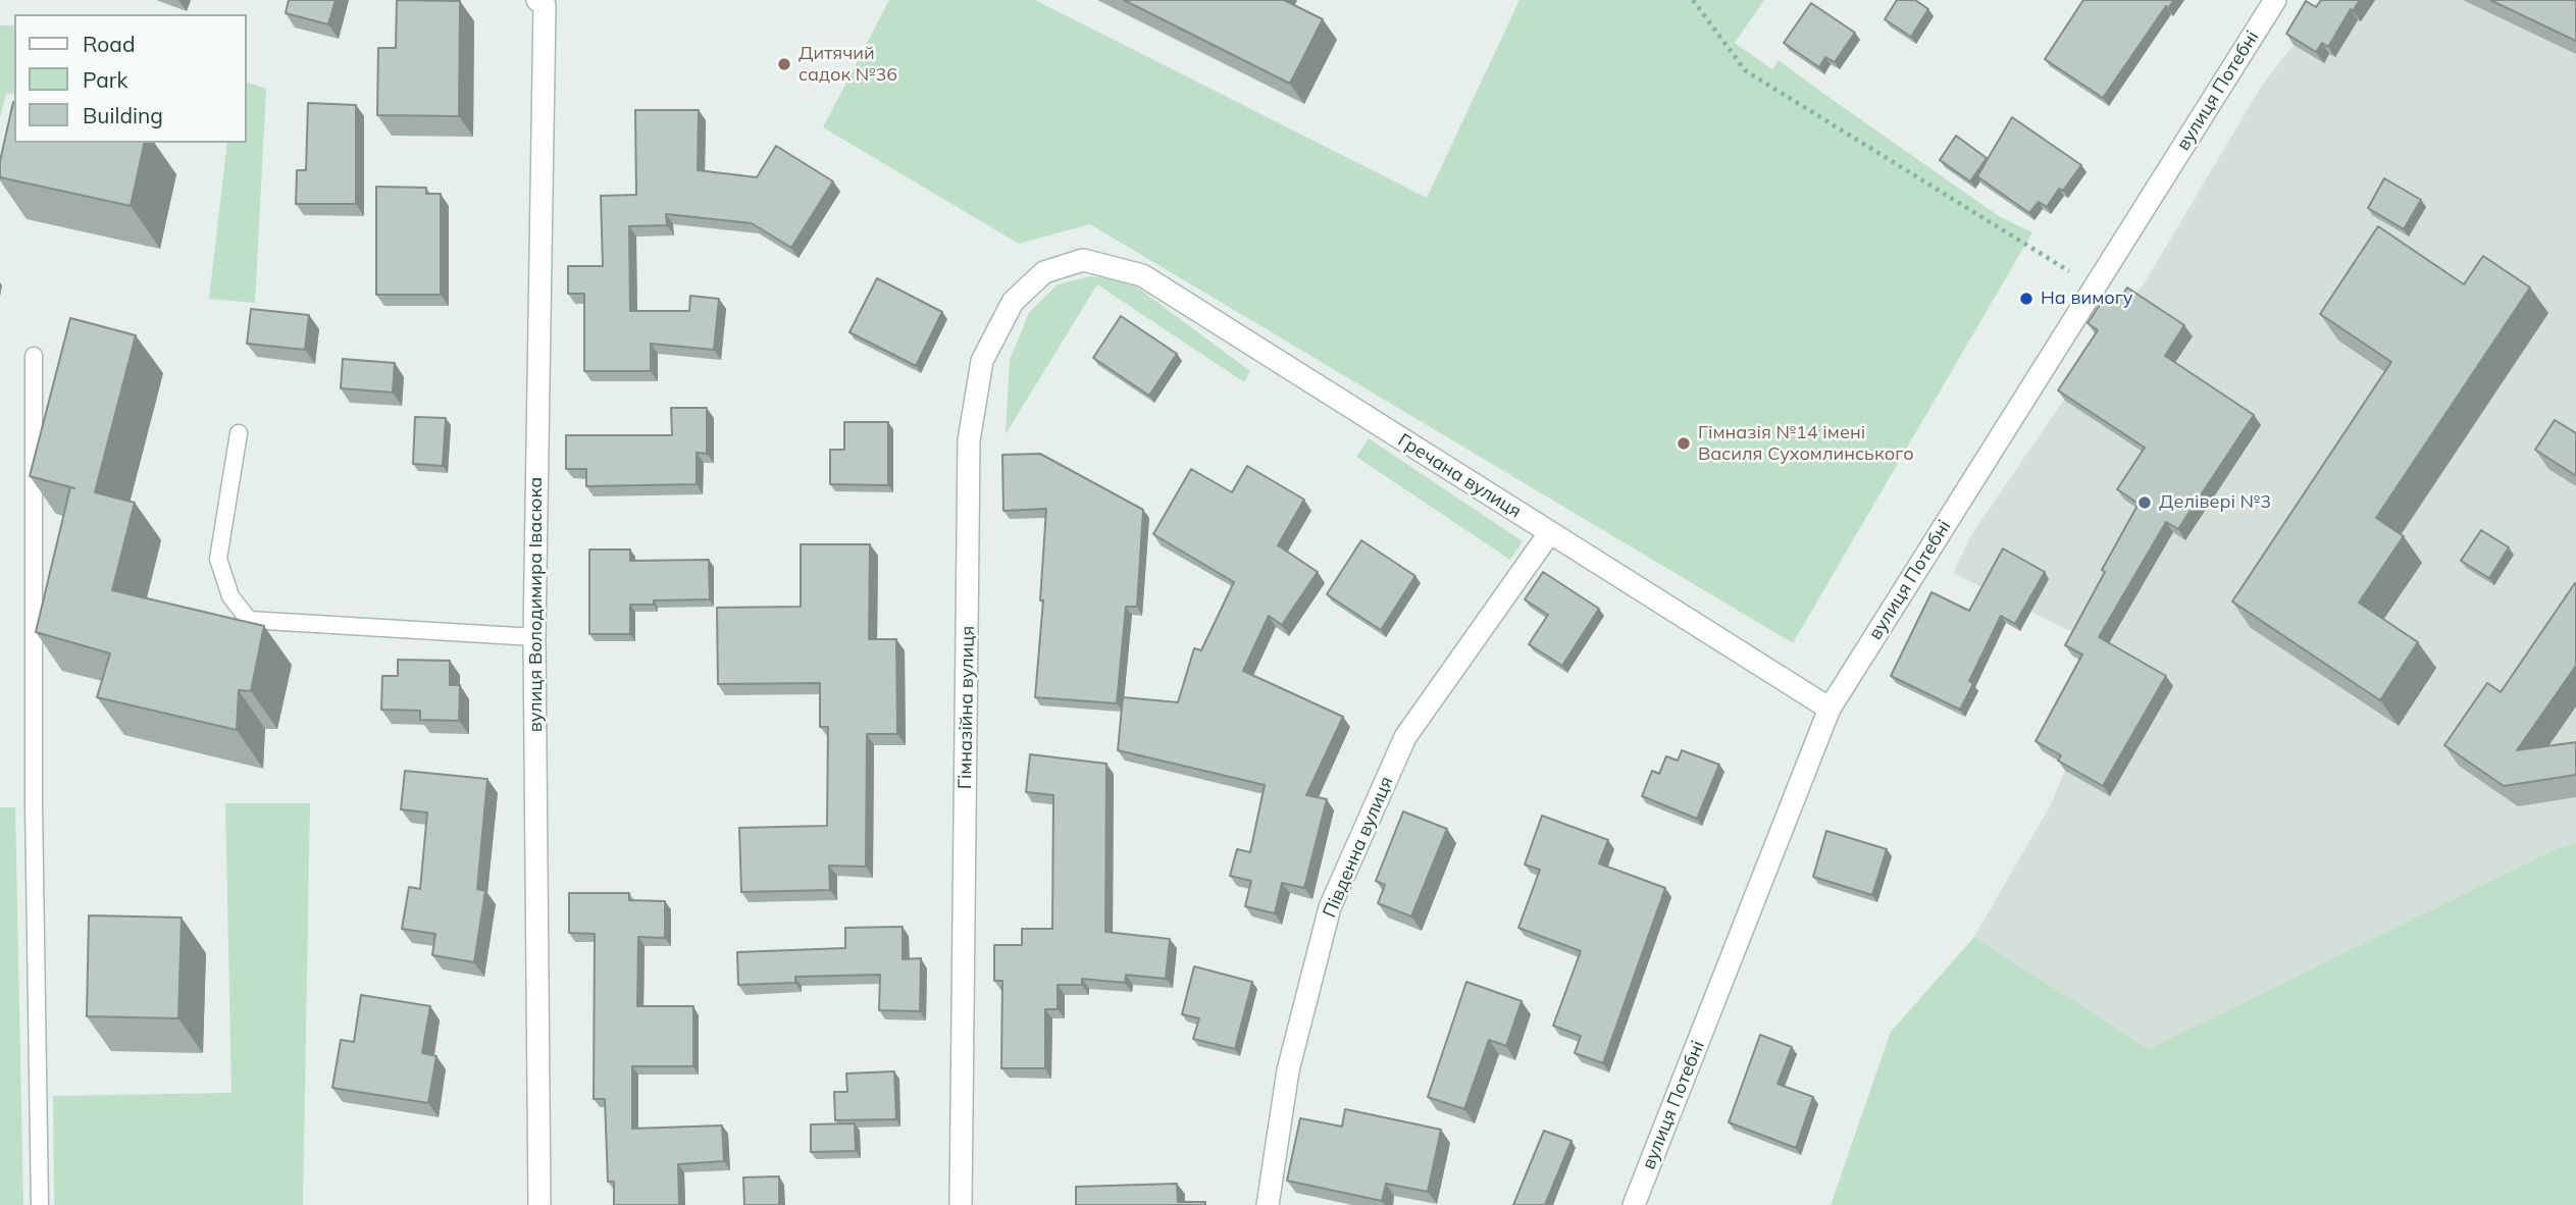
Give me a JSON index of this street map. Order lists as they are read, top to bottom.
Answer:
{
  "streets": {
    "street": [
      "вулиця Потебні",
      "Гречана вулиця",
      "вулиця Володимира Івасюка",
      "Гімназійна вулиця",
      "Південна вулиця"
    ]
  },
  "crossings": [
    ["вулиця Потебні", "Гречана вулиця"],
    ["Гречана вулиця", "Гімназійна вулиця"],
    ["Гречана вулиця", "Південна вулиця"]
  ],
  "places": [
    "Дитячий садок №36",
    "На вимогу",
    "Гімназія №14 імені Василя Сухомлинського",
    "Делівері №3"
  ],
  "legend": ["Road", "Park", "Building"]
}
